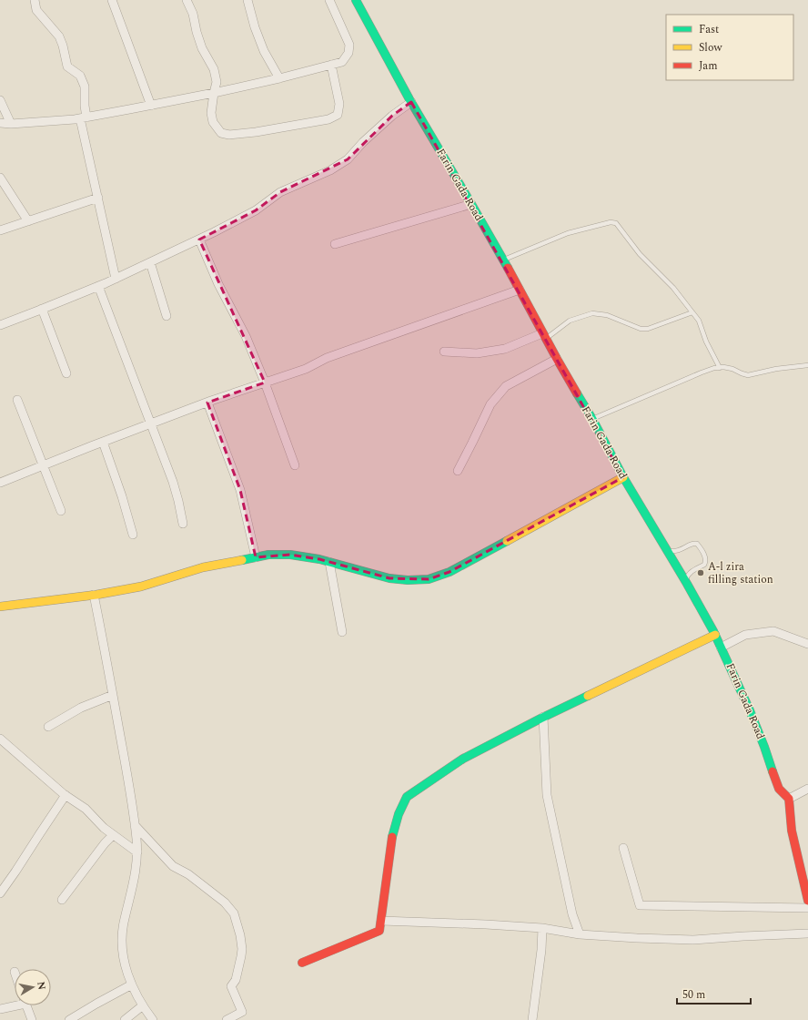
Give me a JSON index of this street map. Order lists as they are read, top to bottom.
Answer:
{
  "streets": {
    "street": ["Farin Gada Road"]
  },
  "places": ["A-l zira filling station"],
  "legend": ["Fast", "Slow", "Jam"],
  "scale_bar": "50 m",
  "north": "right"
}
